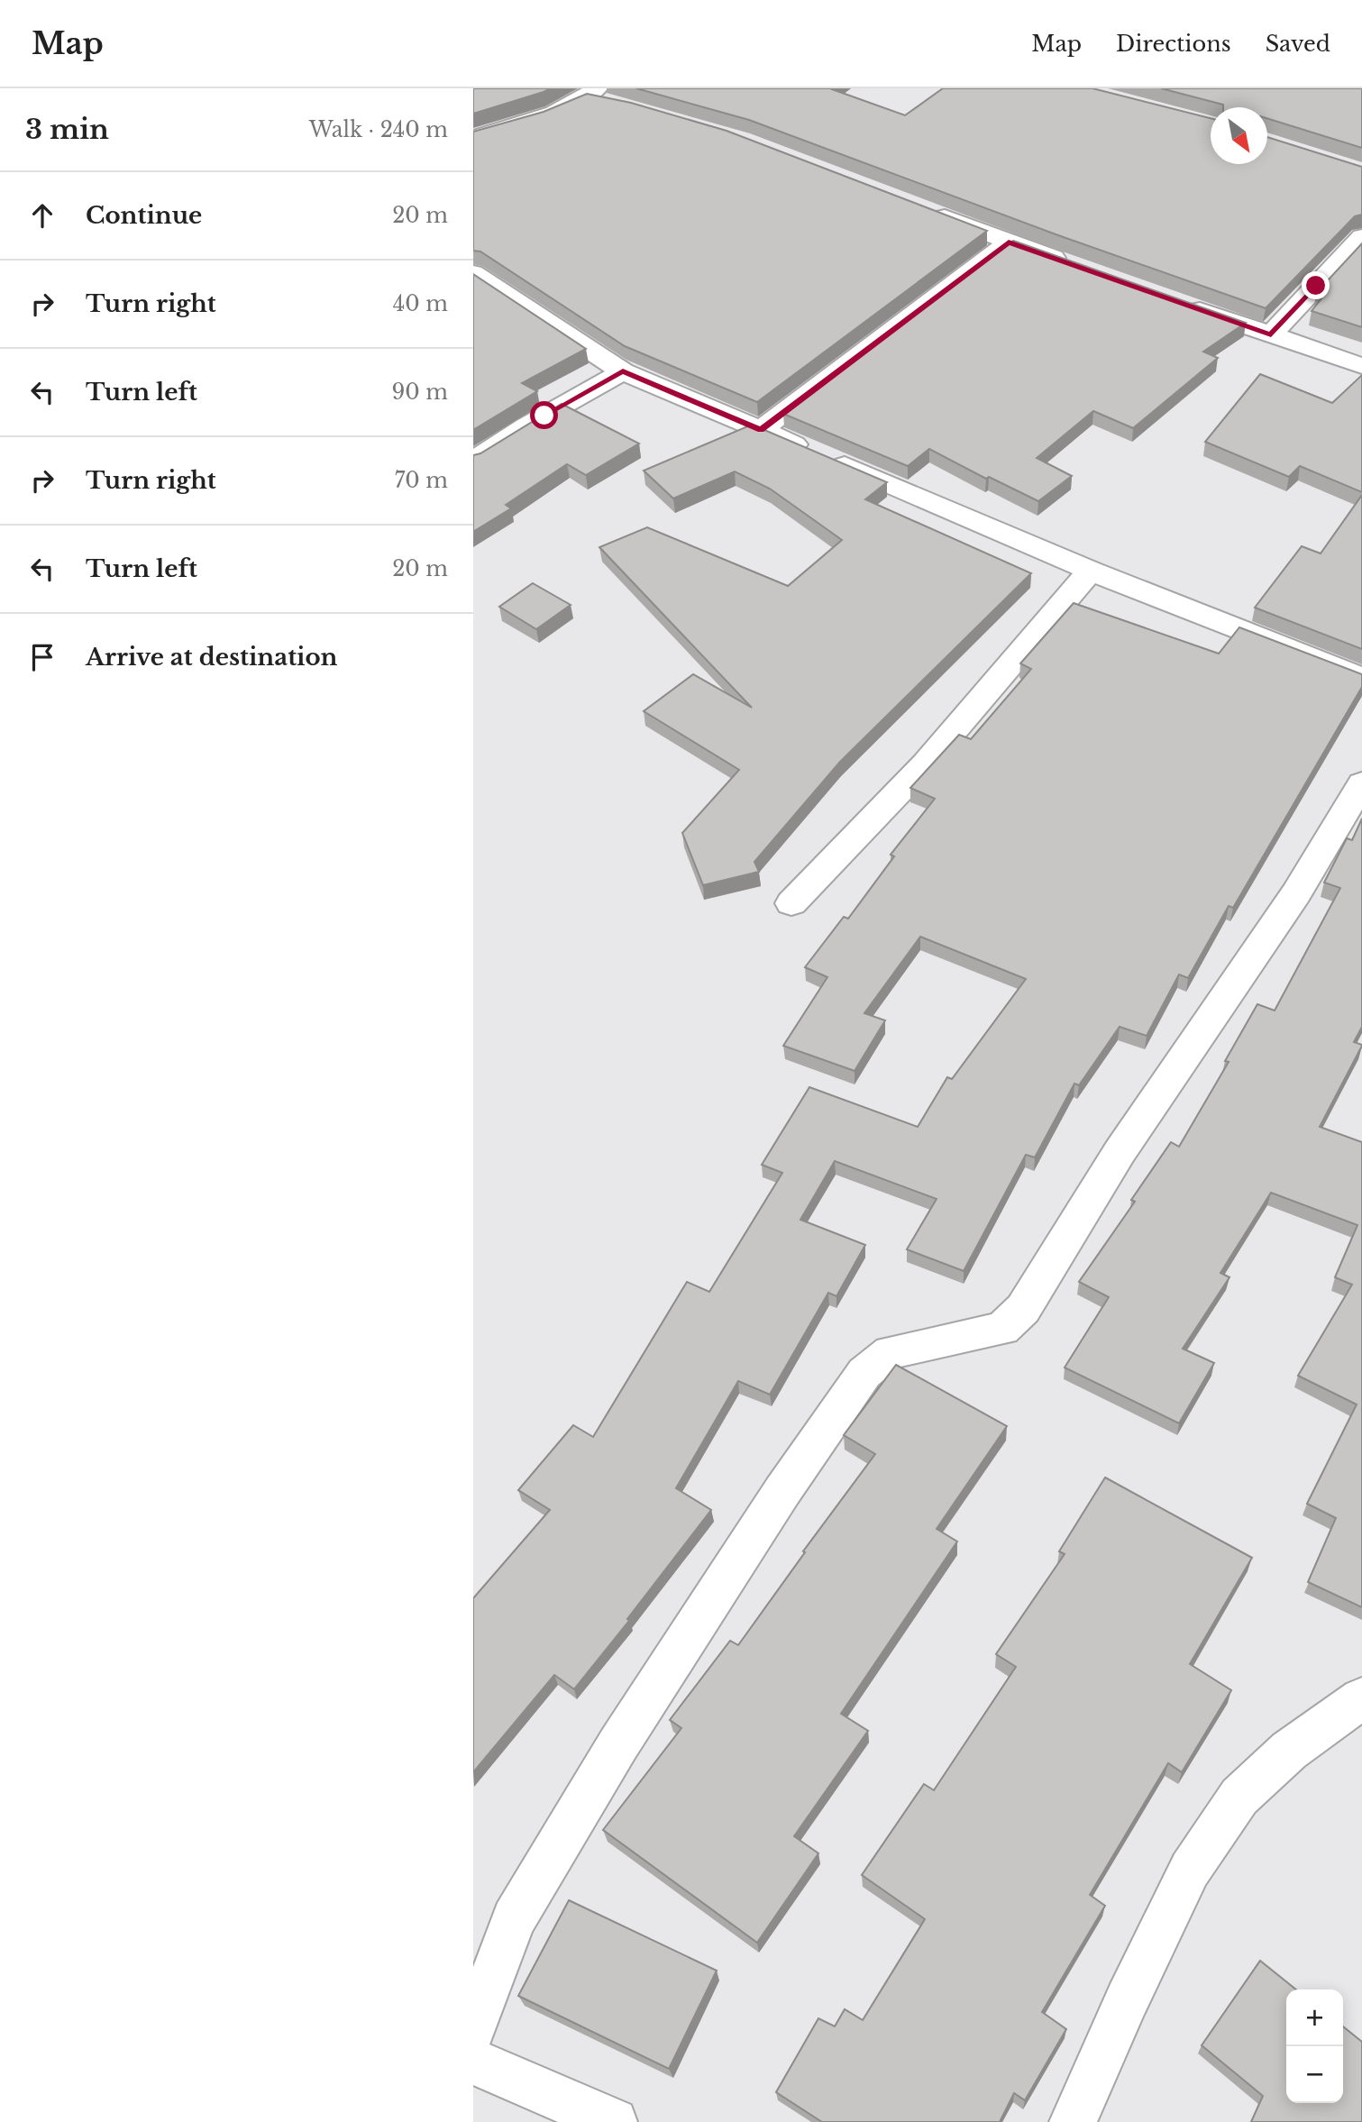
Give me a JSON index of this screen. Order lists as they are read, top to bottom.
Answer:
{
  "north": "bottom right",
  "page": {
    "header": "Map",
    "nav": ["Map", "Directions", "Saved"],
    "heading": ["3 min", "Walk · 240 m"],
    "list": [
      ["Continue", "20 m"],
      ["Turn right", "40 m"],
      ["Turn left", "90 m"],
      ["Turn right", "70 m"],
      ["Turn left", "20 m"],
      "Arrive at destination"
    ],
    "map_buttons": ["+", "−"]
  }
}
